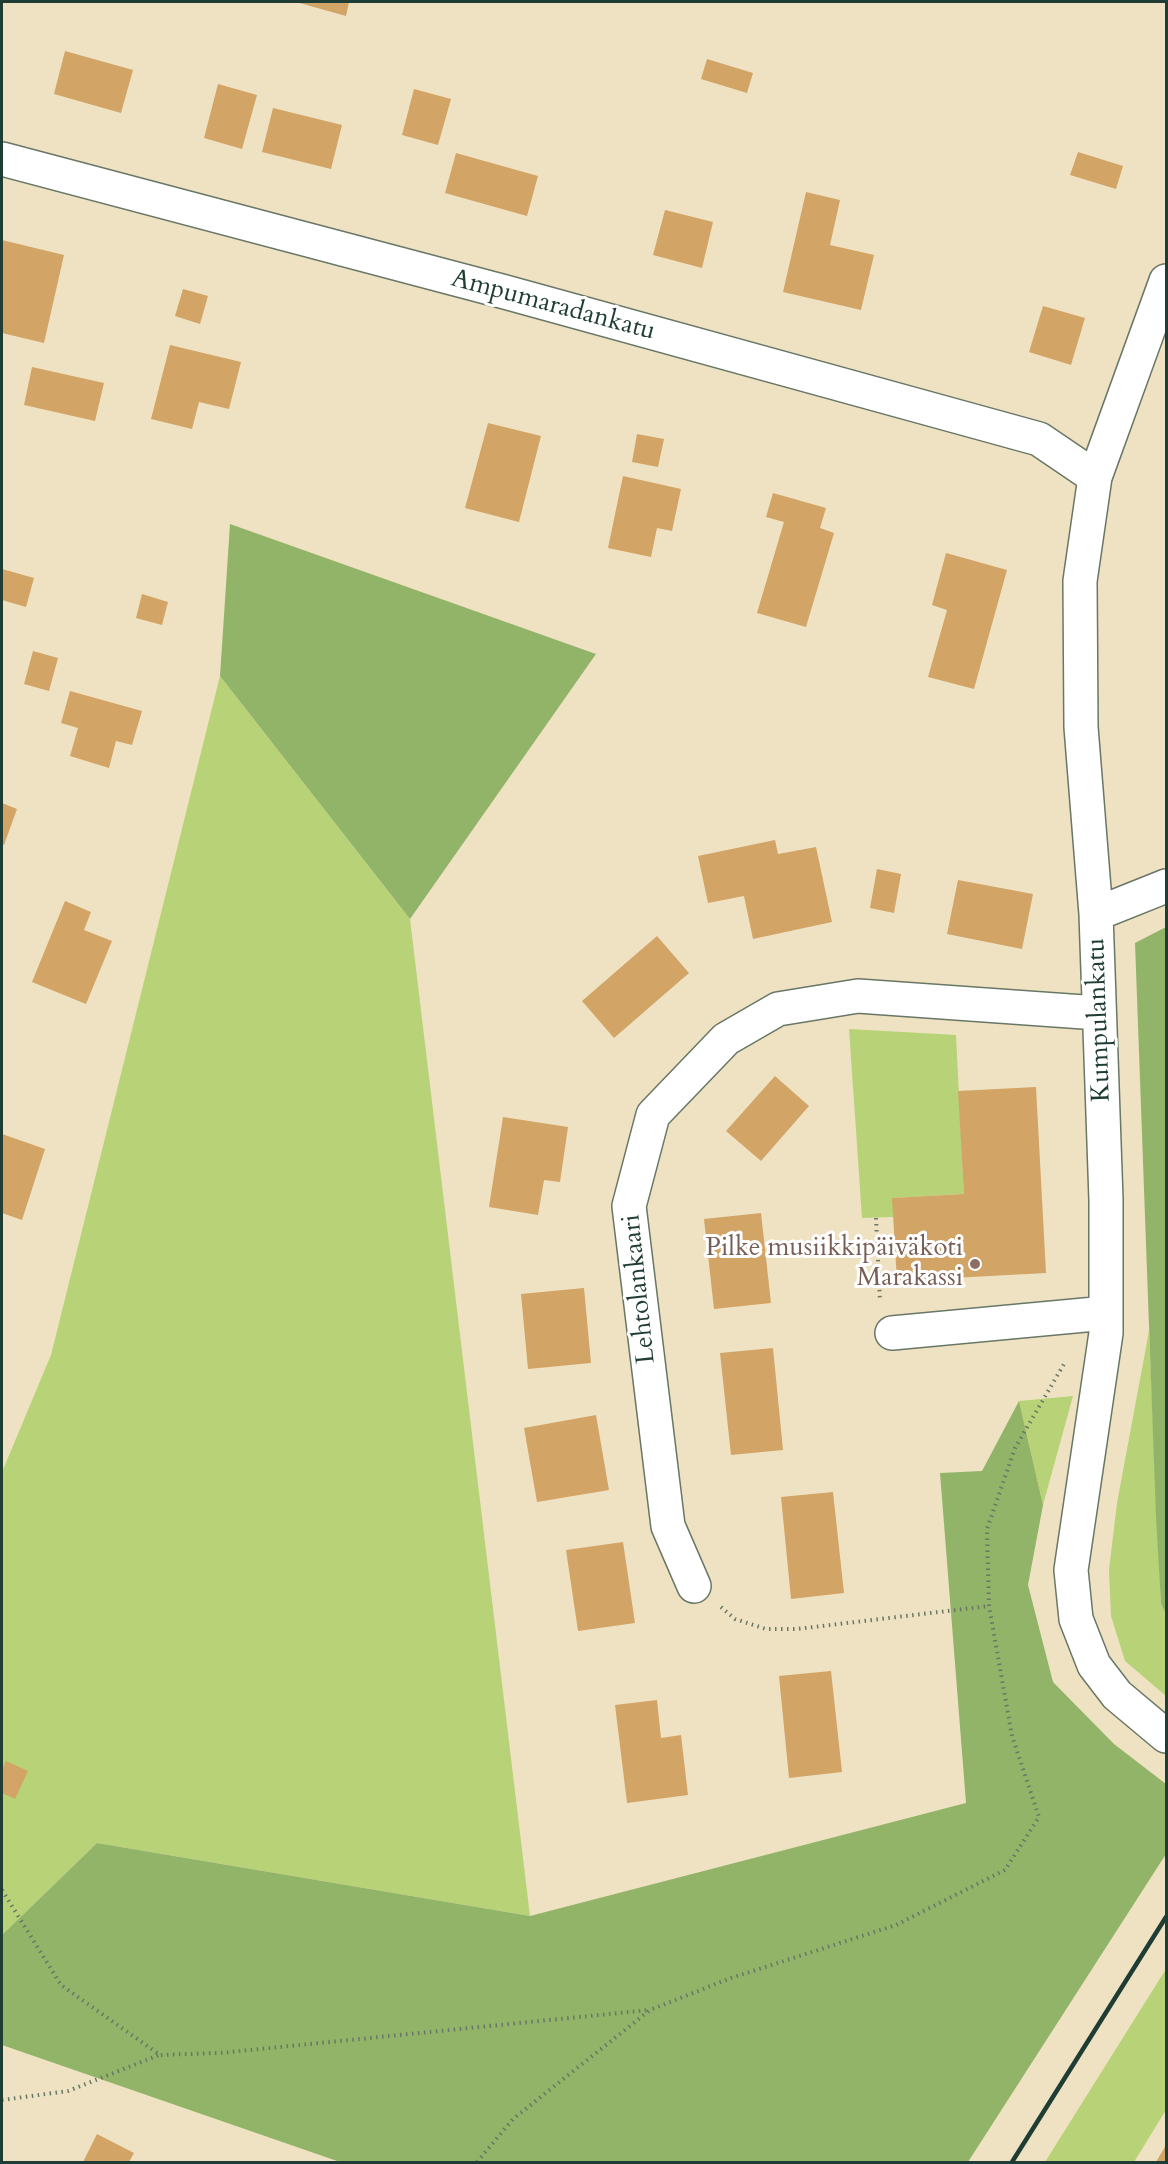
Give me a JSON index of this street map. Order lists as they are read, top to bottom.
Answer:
{
  "streets": {
    "street": ["Ampumaradankatu", "Kumpulankatu", "Lehtolankaari"]
  },
  "crossings": [
    ["Ampumaradankatu", "Kumpulankatu"],
    ["Kumpulankatu", "Lehtolankaari"]
  ],
  "places": ["Pilke musiikkipäiväkoti Marakassi"]
}
